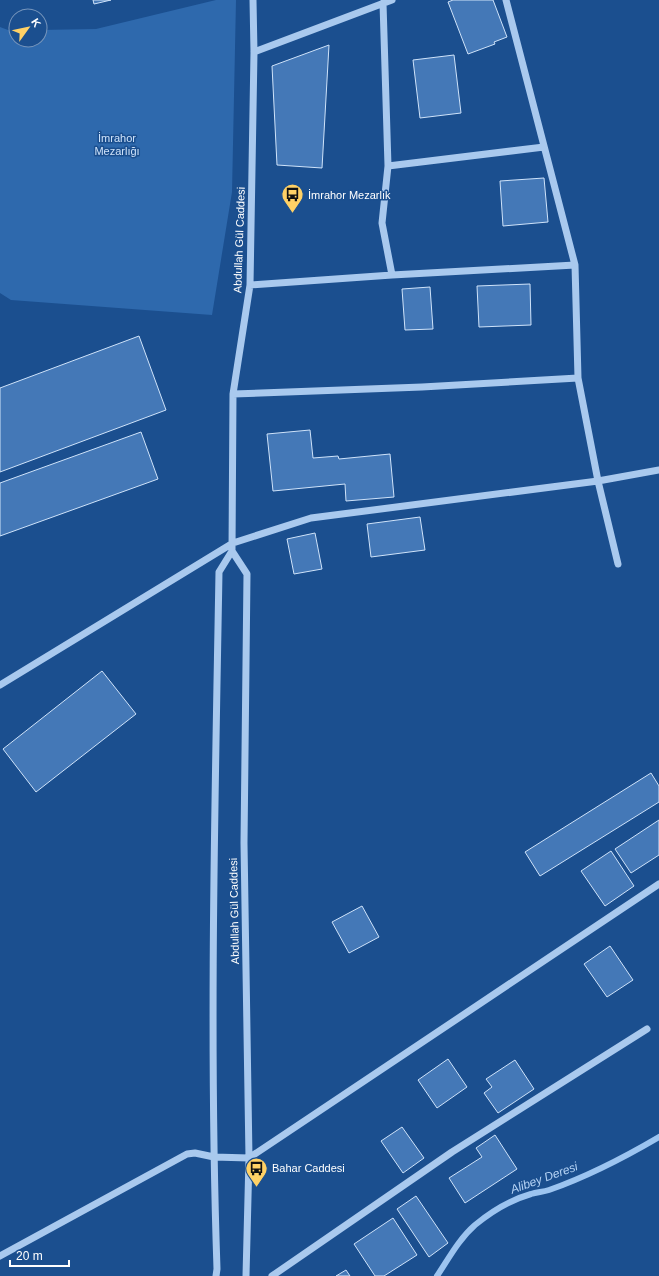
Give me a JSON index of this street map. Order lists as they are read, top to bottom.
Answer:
{
  "streets": {
    "street": ["Abdullah Gül Caddesi"]
  },
  "water": ["Alibey Deresi"],
  "parks": ["İmrahor Mezarlığı"],
  "places": {
    "bus stop": ["İmrahor Mezarlık", "Bahar Caddesi"]
  },
  "scale_bar": "20 m",
  "north": "top right"
}
